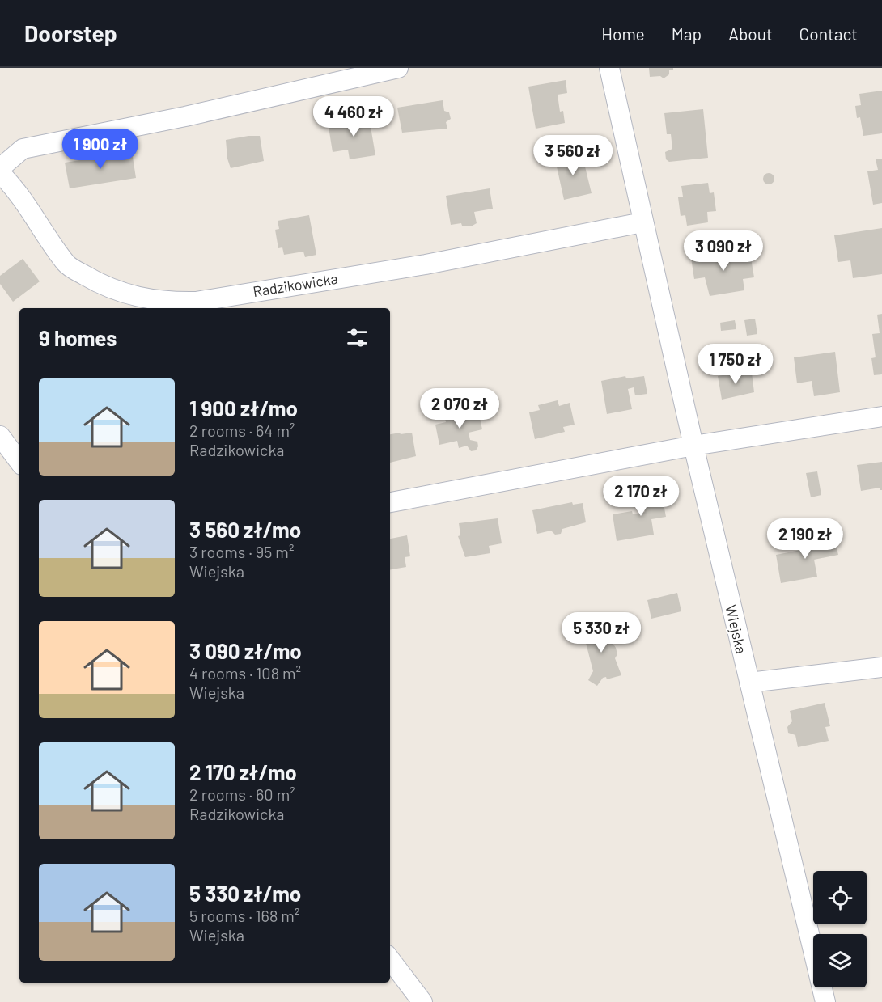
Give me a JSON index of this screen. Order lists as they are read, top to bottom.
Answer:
{
  "streets": {
    "street": ["Radzikowicka", "Wiejska"]
  },
  "crossings": [
    ["Radzikowicka", "Wiejska"]
  ],
  "page": {
    "header": "Doorstep",
    "nav": [
      "Home",
      "Map",
      "About",
      "Contact"
    ],
    "price": [
      "4 460 zł",
      "1 900 zł",
      "3 560 zł",
      "3 090 zł",
      "1 750 zł",
      "2 070 zł",
      "2 170 zł",
      "2 190 zł",
      "5 330 zł"
    ],
    "heading": "9 homes",
    "list": [
      {
        "name": "1 900 zł/mo",
        "note": "2 rooms · 64 m² · Radzikowicka"
      },
      {
        "name": "3 560 zł/mo",
        "note": "3 rooms · 95 m² · Wiejska"
      },
      {
        "name": "3 090 zł/mo",
        "note": "4 rooms · 108 m² · Wiejska"
      },
      {
        "name": "2 170 zł/mo",
        "note": "2 rooms · 60 m² · Radzikowicka"
      },
      {
        "name": "5 330 zł/mo",
        "note": "5 rooms · 168 m² · Wiejska"
      }
    ]
  }
}
